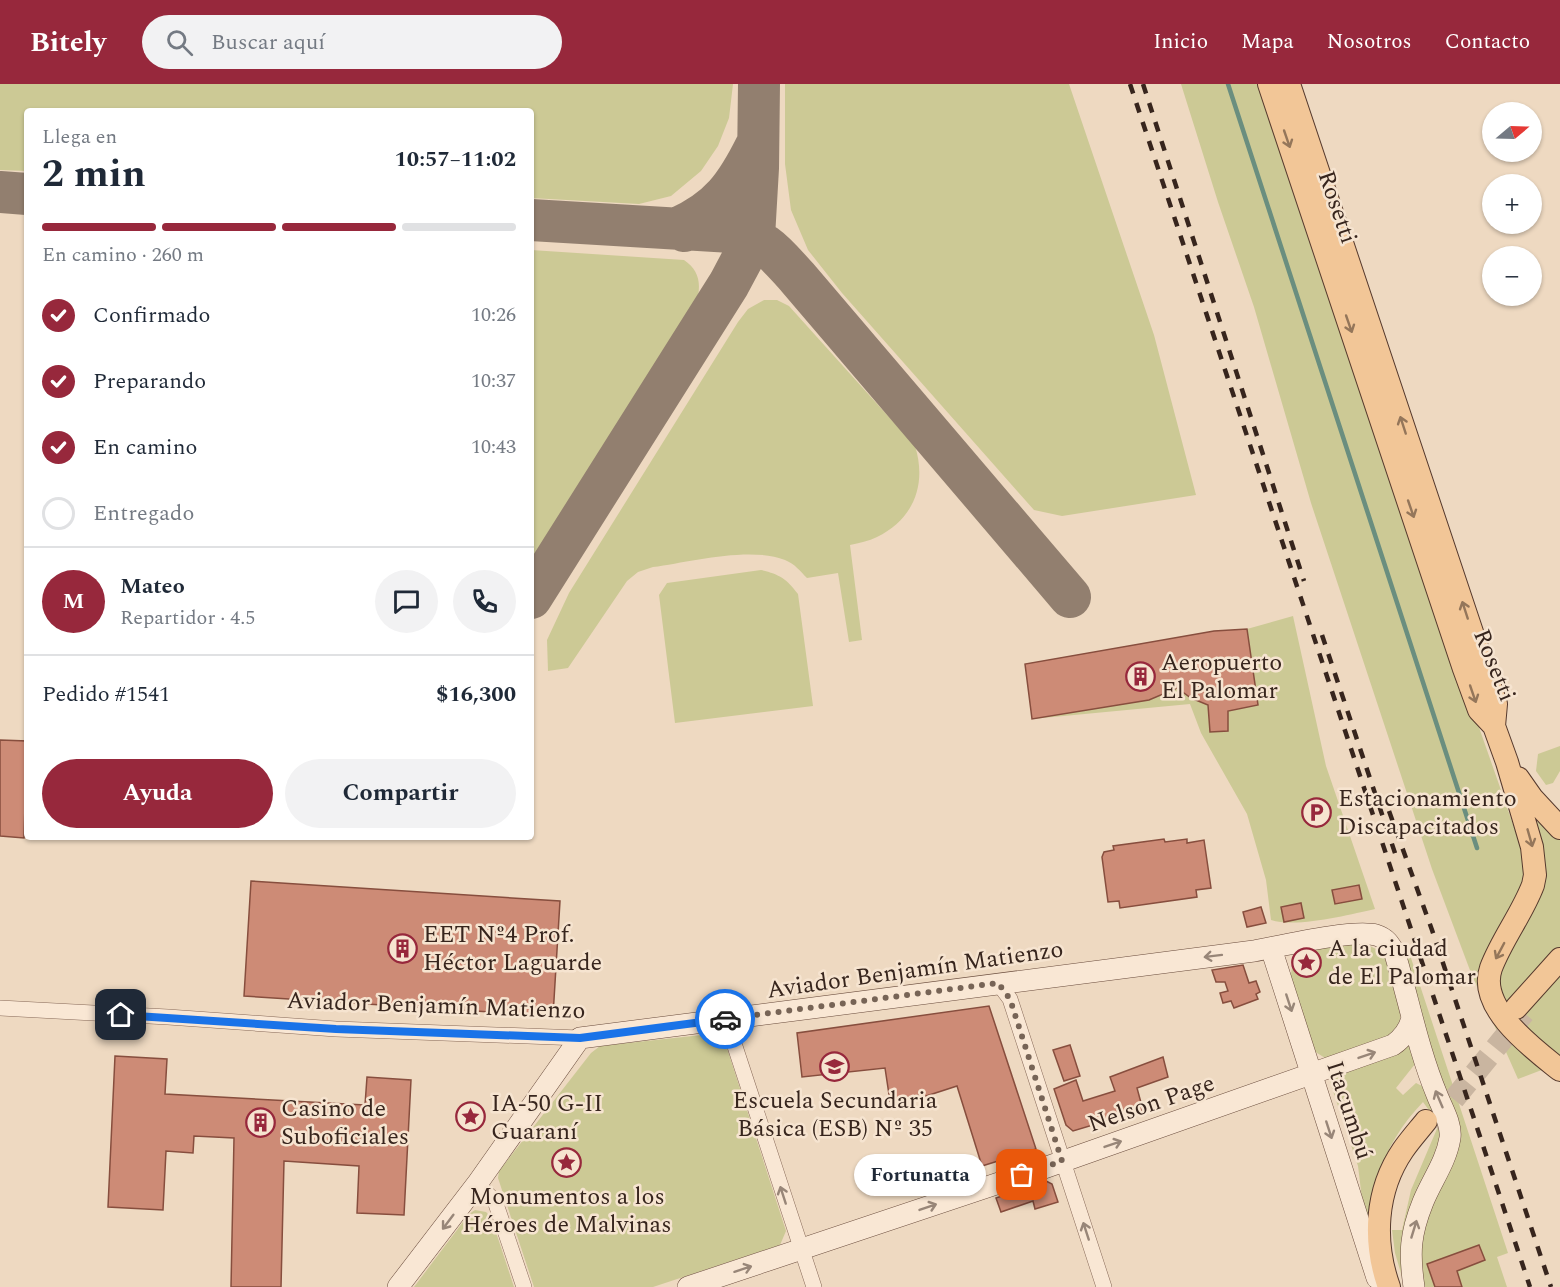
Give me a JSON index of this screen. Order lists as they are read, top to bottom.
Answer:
{
  "streets": {
    "main road": ["Rosetti"],
    "street": ["Aviador Benjamín Matienzo", "Nelson Page", "Itacumbú"]
  },
  "crossings": [
    ["Aviador Benjamín Matienzo", "Nelson Page"],
    ["Aviador Benjamín Matienzo", "Itacumbú"],
    ["Nelson Page", "Itacumbú"]
  ],
  "one_way": ["Nelson Page"],
  "places": {
    "building": ["Aeropuerto El Palomar", "EET Nº4 Prof. Héctor Laguarde", "Casino de Suboficiales"],
    "parking": ["Estacionamiento Discapacitados"],
    "place": ["A la ciudad de El Palomar", "IA-50 G-II Guaraní", "Monumentos a los Héroes de Malvinas"],
    "school or university": ["Escuela Secundaria Básica (ESB) Nº 35"],
    "other": ["Fortunatta"]
  },
  "north": "right",
  "page": {
    "header": "Bitely",
    "search": "Buscar aquí",
    "nav": [
      "Inicio",
      "Mapa",
      "Nosotros",
      "Contacto"
    ],
    "map_buttons": ["+", "−"],
    "heading": ["2 min", "Llega en", "10:57–11:02"],
    "panel": [
      "Mateo",
      "Repartidor · 4.5",
      "Pedido #1541",
      "$16,300"
    ],
    "bar": "En camino · 260 m",
    "list": [
      ["Confirmado", "10:26"],
      ["Preparando", "10:37"],
      ["En camino", "10:43"],
      "Entregado"
    ],
    "round": "M",
    "buttons": ["Ayuda", "Compartir"],
    "bubble": "Fortunatta"
  }
}
